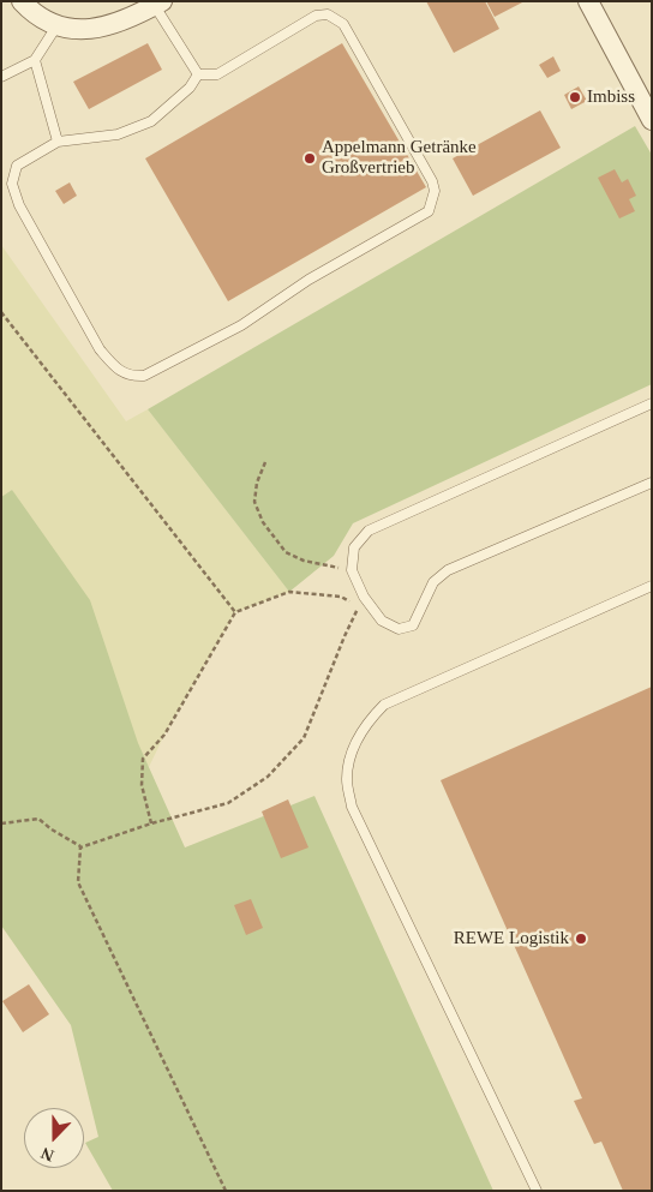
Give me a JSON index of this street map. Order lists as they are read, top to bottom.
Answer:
{
  "places": ["Imbiss", "Appelmann Getränke Großvertrieb", "REWE Logistik"],
  "north": "bottom"
}
